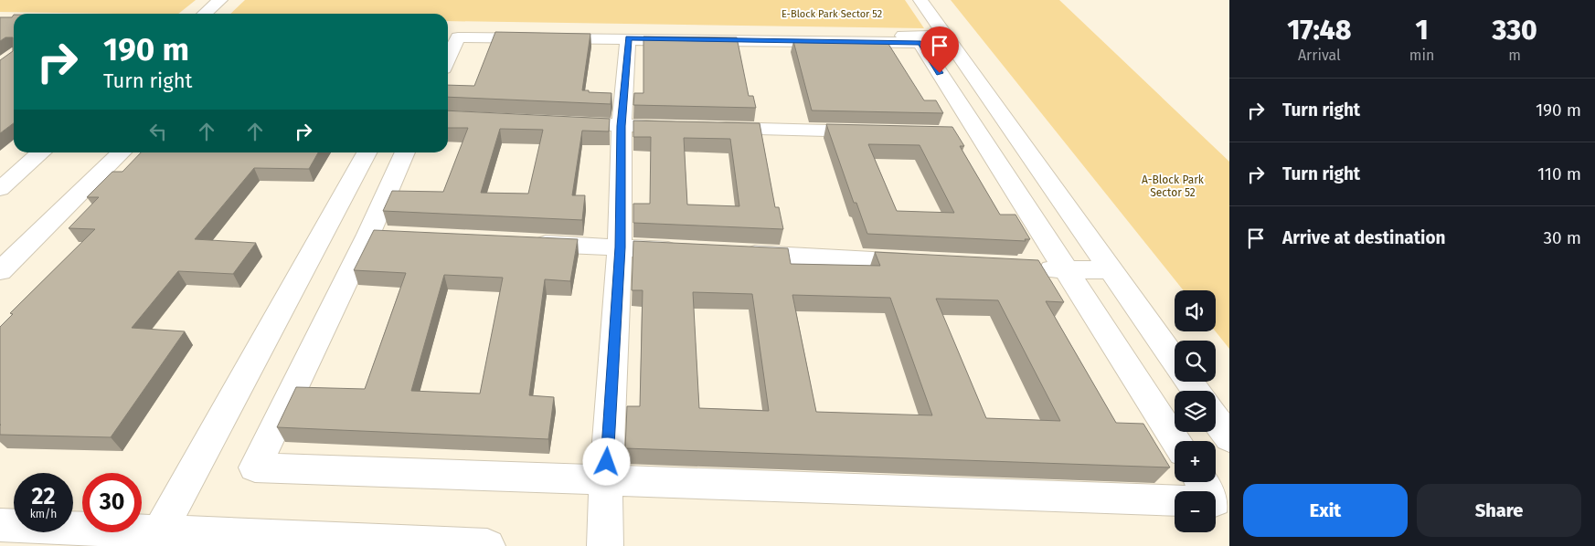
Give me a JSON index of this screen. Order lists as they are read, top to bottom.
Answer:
{
  "parks": ["E-Block Park Sector 52", "A-Block Park Sector 52"],
  "page": {
    "eta": [
      "17:48",
      "Arrival",
      "1",
      "min",
      "330",
      "m"
    ],
    "turn": ["190 m", "Turn right"],
    "list": [
      {
        "name": "Turn right",
        "value": "190 m"
      },
      {
        "name": "Turn right",
        "value": "110 m"
      },
      {
        "name": "Arrive at destination",
        "value": "30 m"
      }
    ],
    "map_buttons": ["+", "−"],
    "speed": "22 km/h",
    "limit": "30",
    "buttons": ["Exit", "Share"]
  }
}
